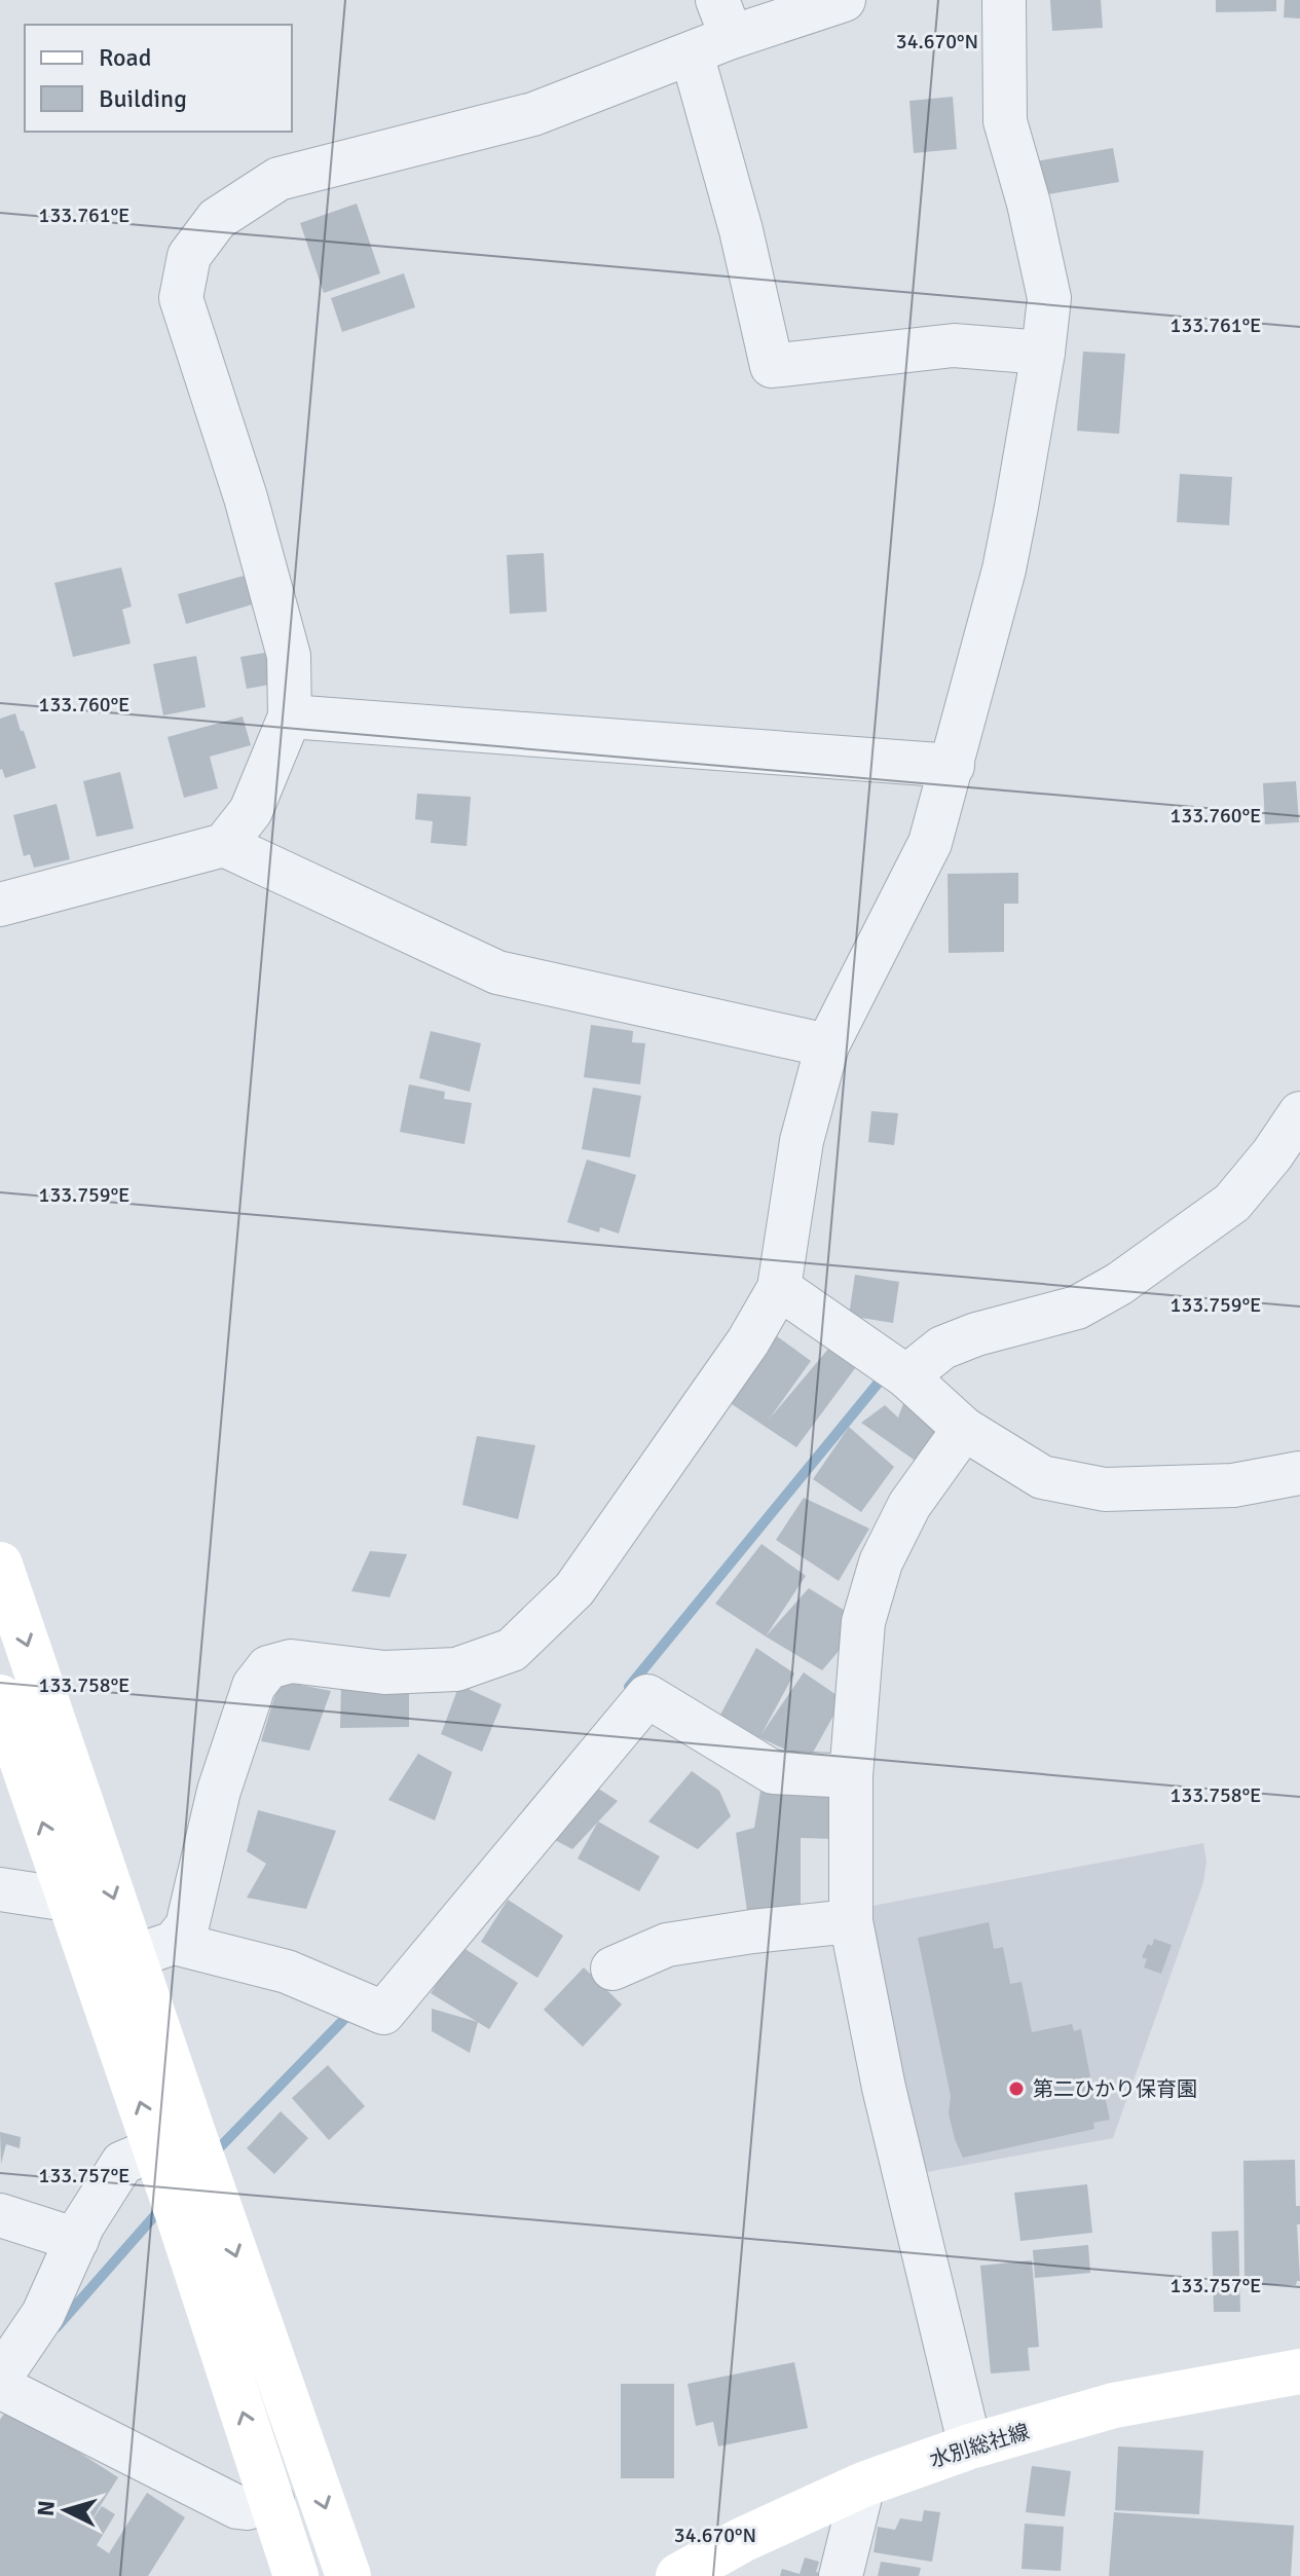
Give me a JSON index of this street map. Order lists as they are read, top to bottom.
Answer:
{
  "streets": {
    "street": ["水別総社線"]
  },
  "places": ["第二ひかり保育園"],
  "legend": ["Road", "Building"],
  "north": "left",
  "coordinates": [
    "34.670°N",
    "133.761°E",
    "133.760°E",
    "133.759°E",
    "133.758°E",
    "133.757°E"
  ]
}
